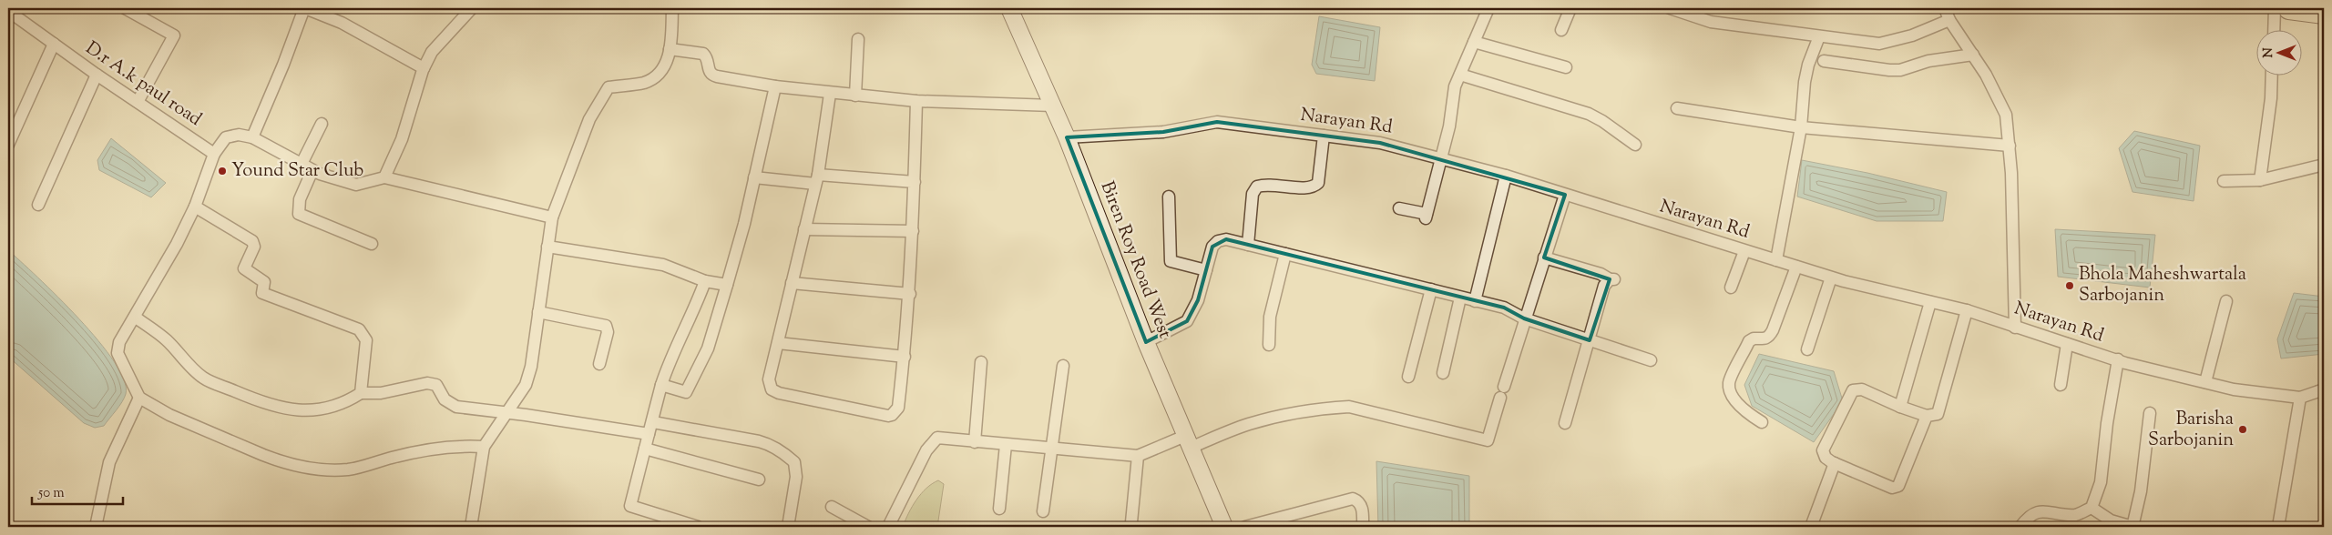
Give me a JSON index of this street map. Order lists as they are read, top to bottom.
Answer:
{
  "streets": {
    "main road": ["Biren Roy Road West"],
    "street": ["D.r A.k paul road", "Narayan Rd"]
  },
  "crossings": [
    ["Narayan Rd", "Biren Roy Road West"]
  ],
  "places": ["Yound Star Club", "Bhola Maheshwartala Sarbojanin", "Barisha Sarbojanin"],
  "scale_bar": "50 m",
  "north": "left"
}
